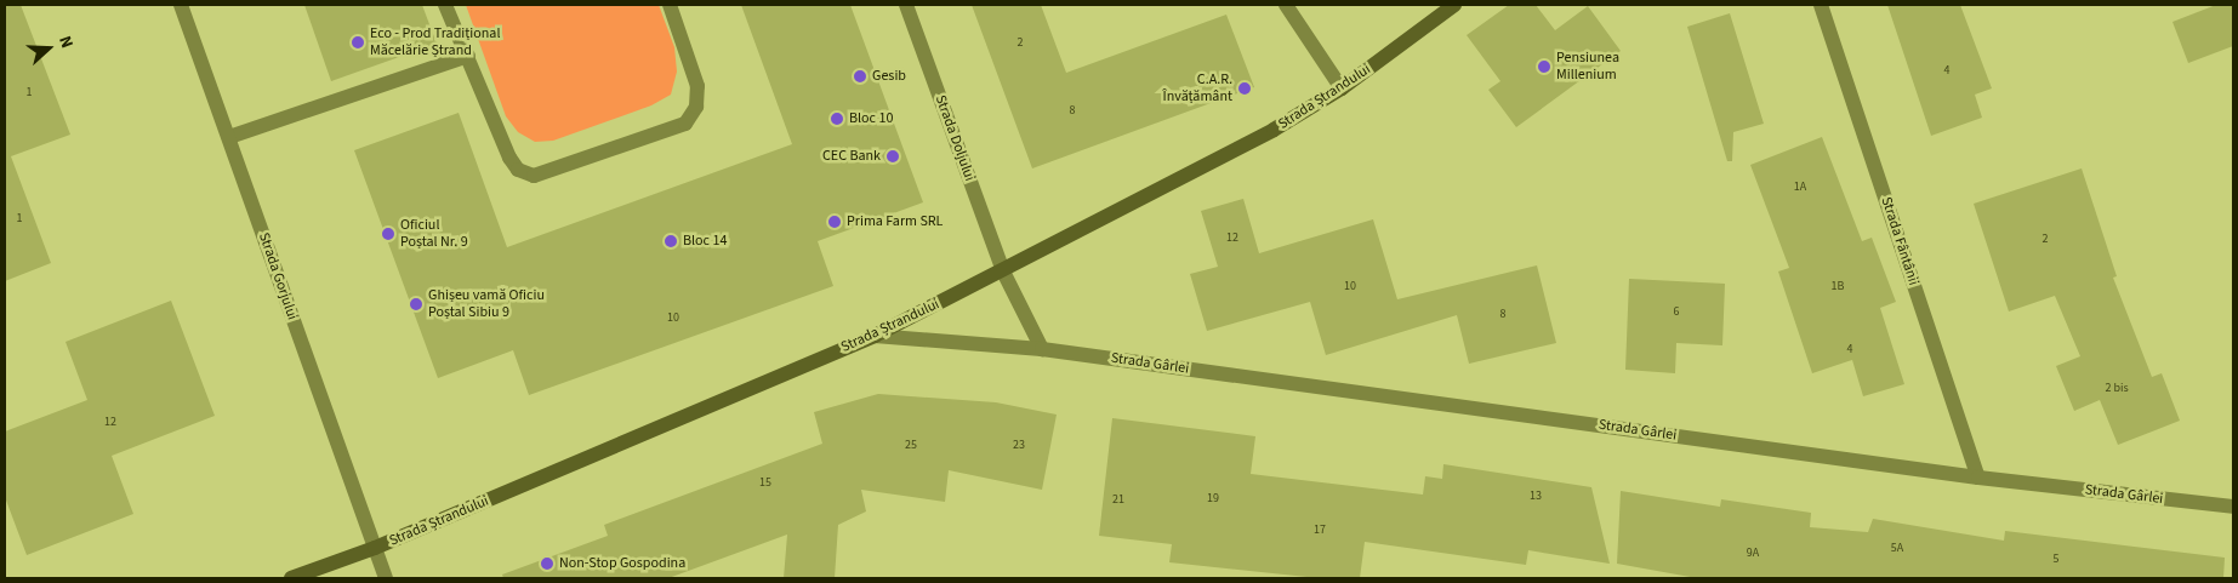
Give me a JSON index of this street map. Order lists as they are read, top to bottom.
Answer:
{
  "streets": {
    "street": [
      "Strada Ștrandului",
      "Strada Doljului",
      "Strada Fântânii",
      "Strada Gorjului",
      "Strada Gârlei"
    ]
  },
  "crossings": [
    ["Strada Ștrandului", "Strada Doljului"],
    ["Strada Ștrandului", "Strada Gorjului"],
    ["Strada Ștrandului", "Strada Gârlei"],
    ["Strada Fântânii", "Strada Gârlei"]
  ],
  "places": [
    "Eco - Prod Tradițional Măcelărie Ștrand",
    "Pensiunea Millenium",
    "Gesib",
    "C.A.R. Învățământ",
    "Bloc 10",
    "CEC Bank",
    "Prima Farm SRL",
    "Oficiul Poștal Nr. 9",
    "Bloc 14",
    "Ghișeu vamă Oficiu Poștal Sibiu 9",
    "Non-Stop Gospodina"
  ],
  "house_numbers": [
    "2",
    "4",
    "1",
    "8",
    "1A",
    "1",
    "12",
    "2",
    "10",
    "1B",
    "6",
    "8",
    "10",
    "4",
    "2 bis",
    "12",
    "25",
    "23",
    "15",
    "13",
    "19",
    "21",
    "17",
    "5A",
    "9A",
    "5"
  ],
  "north": "right"
}
